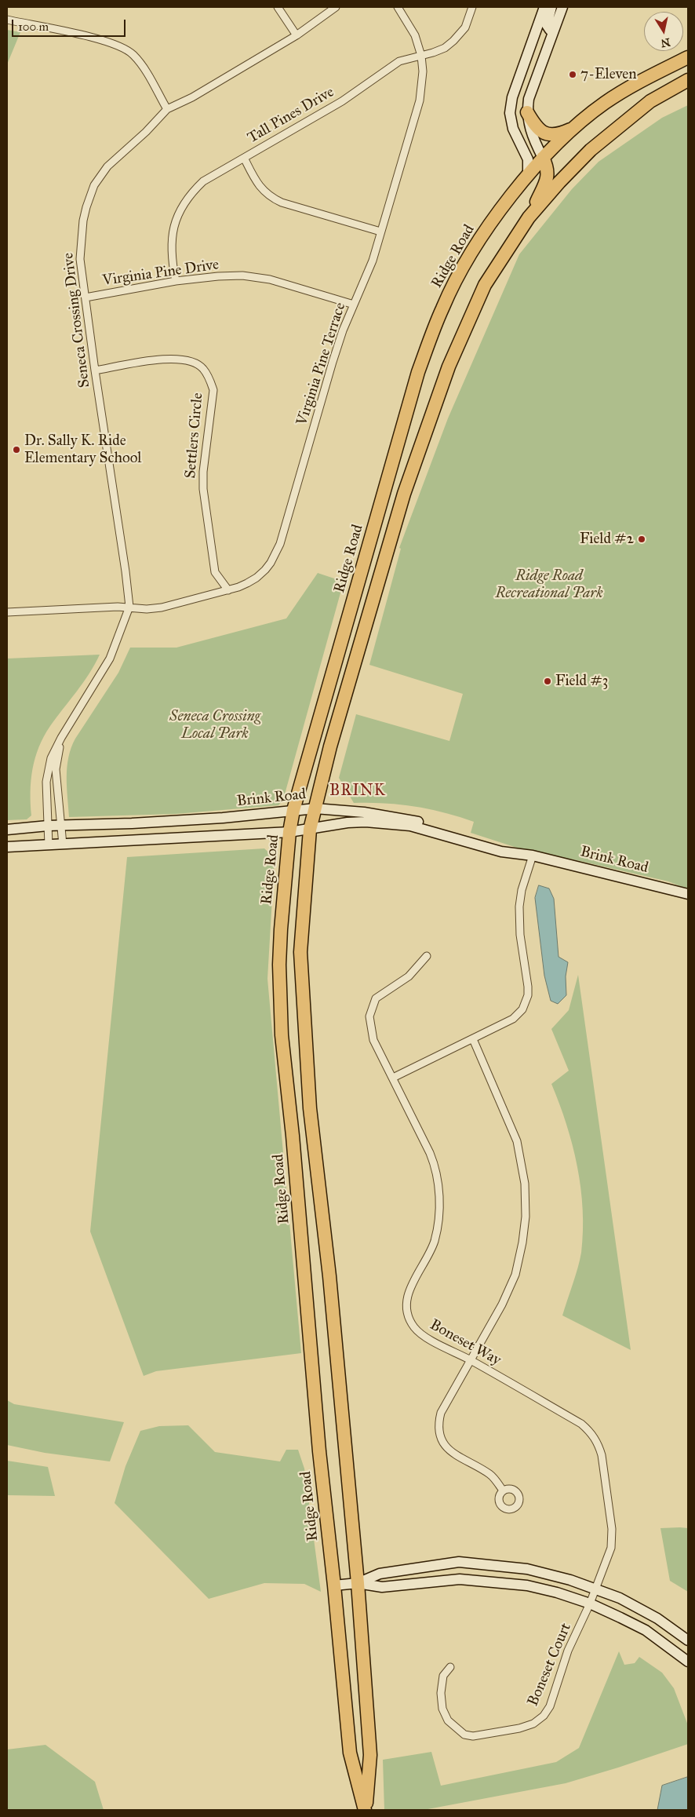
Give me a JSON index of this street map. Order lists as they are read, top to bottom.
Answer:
{
  "streets": {
    "highway": ["Ridge Road"],
    "main road": ["Brink Road"],
    "street": [
      "Tall Pines Drive",
      "Virginia Pine Drive",
      "Seneca Crossing Drive",
      "Virginia Pine Terrace",
      "Settlers Circle",
      "Boneset Way",
      "Boneset Court"
    ]
  },
  "crossings": [
    ["Tall Pines Drive", "Virginia Pine Drive"],
    ["Tall Pines Drive", "Virginia Pine Terrace"],
    ["Ridge Road", "Brink Road"],
    ["Virginia Pine Drive", "Seneca Crossing Drive"],
    ["Virginia Pine Drive", "Virginia Pine Terrace"],
    ["Seneca Crossing Drive", "Virginia Pine Terrace"],
    ["Seneca Crossing Drive", "Settlers Circle"],
    ["Seneca Crossing Drive", "Brink Road"],
    ["Virginia Pine Terrace", "Settlers Circle"],
    ["Boneset Way", "Boneset Court"]
  ],
  "districts": ["BRINK"],
  "parks": ["Ridge Road Recreational Park", "Seneca Crossing Local Park"],
  "places": [
    "7-Eleven",
    "Dr. Sally K. Ride Elementary School",
    "Field #2",
    "Field #3"
  ],
  "scale_bar": "100 m",
  "north": "bottom"
}
